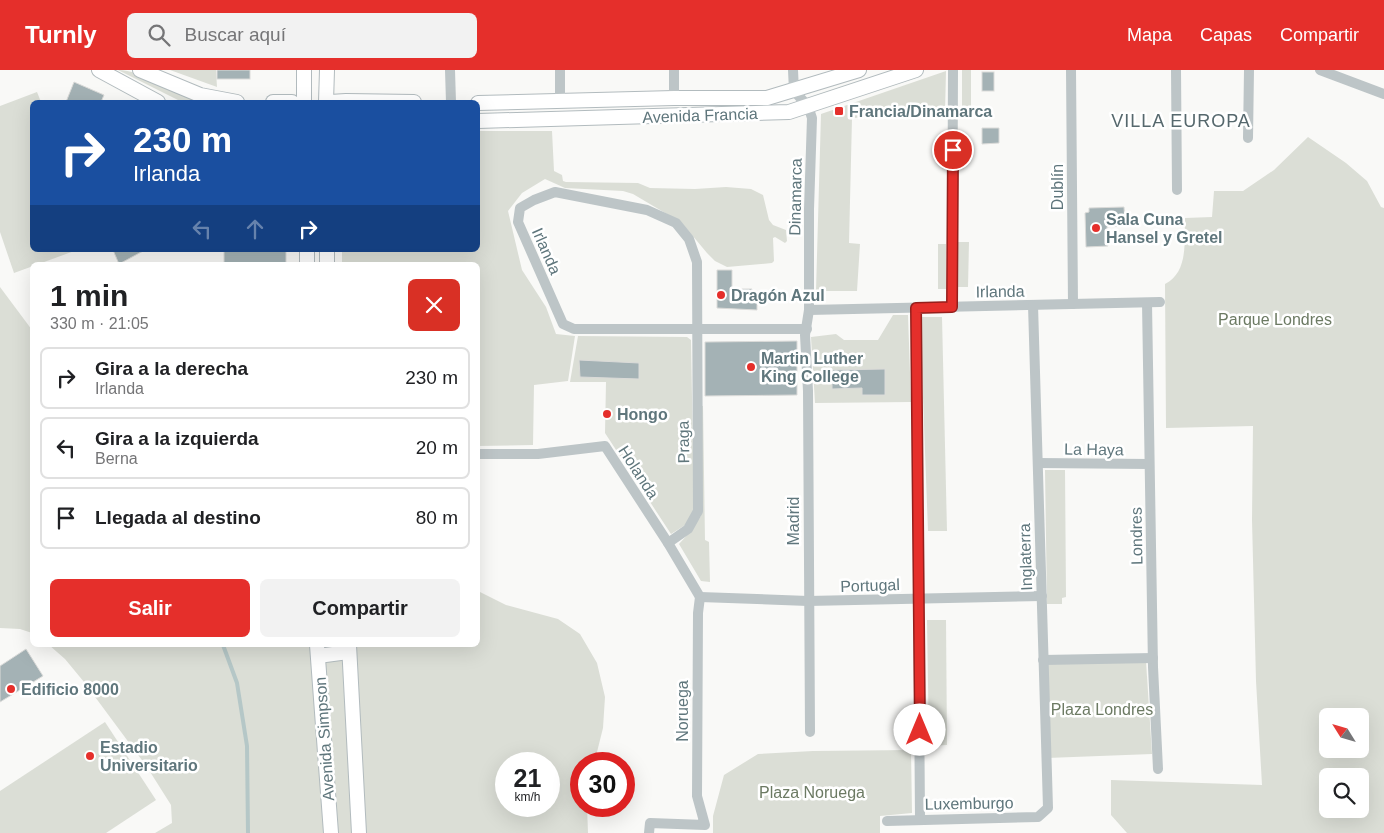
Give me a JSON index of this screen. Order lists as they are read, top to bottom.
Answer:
{
  "streets": {
    "main road": ["Avenida Francia", "Avenida Simpson"],
    "street": [
      "Dublín",
      "Dinamarca",
      "Irlanda",
      "Praga",
      "La Haya",
      "Holanda",
      "Madrid",
      "Londres",
      "Inglaterra",
      "Portugal",
      "Noruega",
      "Luxemburgo"
    ]
  },
  "crossings": [
    ["Avenida Francia", "Dinamarca"],
    ["Dublín", "Irlanda"],
    ["Dinamarca", "Irlanda"],
    ["Dinamarca", "Madrid"],
    ["Irlanda", "Praga"],
    ["Irlanda", "Madrid"],
    ["Irlanda", "Londres"],
    ["Irlanda", "Inglaterra"],
    ["Praga", "Holanda"],
    ["La Haya", "Londres"],
    ["La Haya", "Inglaterra"],
    ["Holanda", "Portugal"],
    ["Holanda", "Noruega"],
    ["Madrid", "Portugal"],
    ["Inglaterra", "Portugal"],
    ["Inglaterra", "Luxemburgo"],
    ["Portugal", "Noruega"]
  ],
  "districts": ["VILLA EUROPA"],
  "parks": ["Parque Londres", "Plaza Londres", "Plaza Noruega"],
  "places": {
    "transit": ["Francia/Dinamarca"],
    "other": [
      "Sala Cuna Hansel y Gretel",
      "Dragón Azul",
      "Martin Luther King College",
      "Hongo",
      "Edificio 8000",
      "Estadio Universitario"
    ]
  },
  "north": "top left",
  "page": {
    "header": "Turnly",
    "search": "Buscar aquí",
    "nav": ["Mapa", "Capas", "Compartir"],
    "turn": ["230 m", "Irlanda"],
    "heading": ["1 min", "330 m · 21:05"],
    "list": [
      {
        "name": "Gira a la derecha",
        "note": "Irlanda",
        "value": "230 m"
      },
      {
        "name": "Gira a la izquierda",
        "note": "Berna",
        "value": "20 m"
      },
      {
        "name": "Llegada al destino",
        "value": "80 m"
      }
    ],
    "buttons": ["Salir", "Compartir"],
    "speed": "21 km/h",
    "limit": "30"
  }
}
